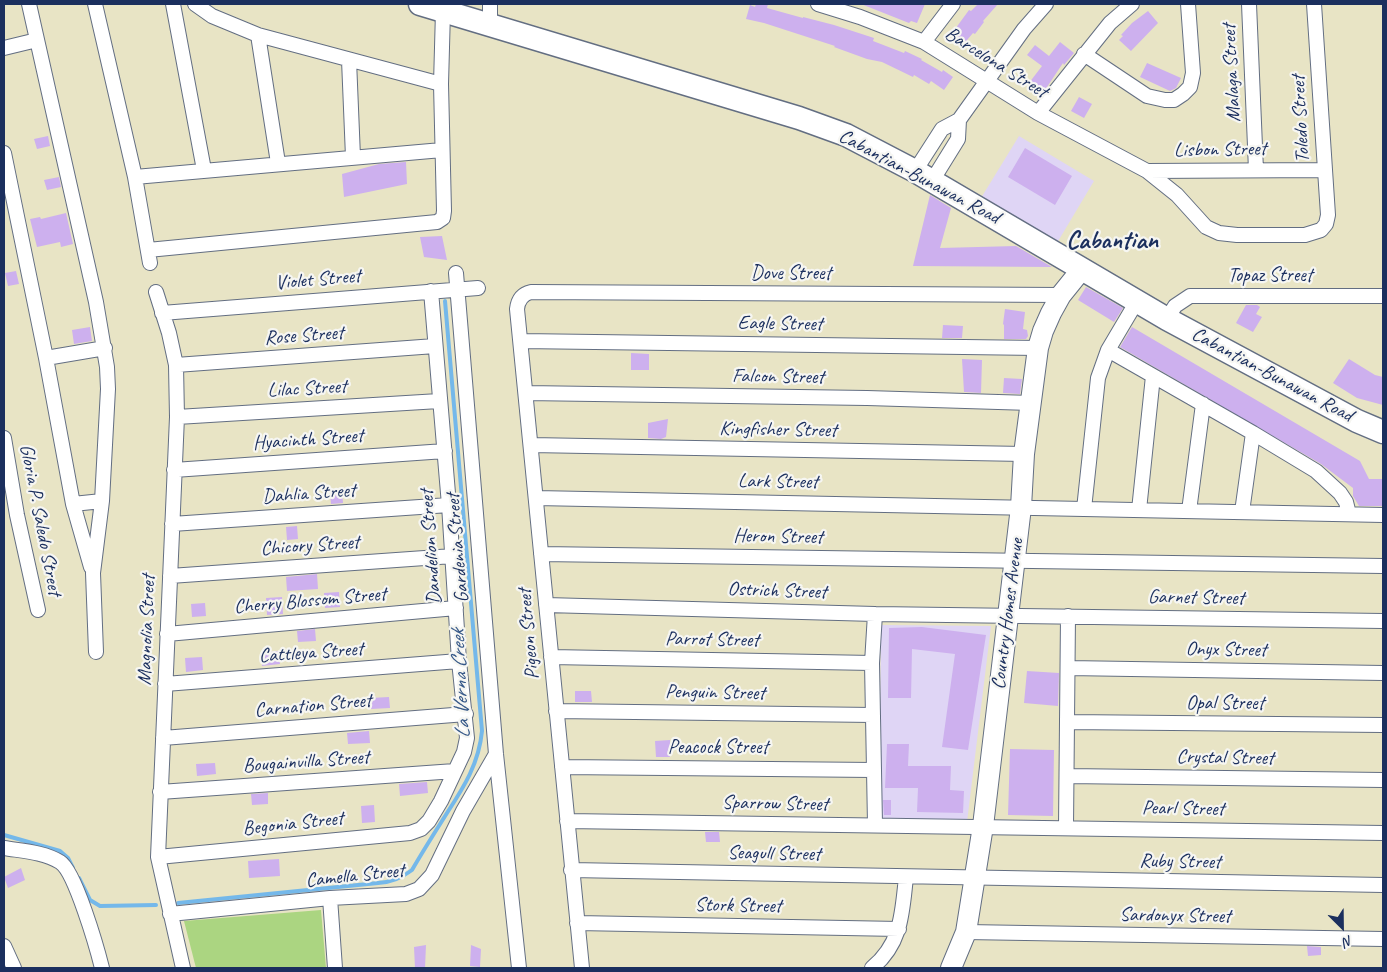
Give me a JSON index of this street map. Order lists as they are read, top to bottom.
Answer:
{
  "streets": {
    "main road": ["Cabantian-Bunawan Road", "Country Homes Avenue"],
    "street": [
      "Barcelona Street",
      "Malaga Street",
      "Toledo Street",
      "Lisbon Street",
      "Dove Street",
      "Topaz Street",
      "Violet Street",
      "Eagle Street",
      "Rose Street",
      "Falcon Street",
      "Lilac Street",
      "Kingfisher Street",
      "Hyacinth Street",
      "Lark Street",
      "Dahlia Street",
      "Gloria P. Saledo Street",
      "Heron Street",
      "Chicory Street",
      "Dandelion Street",
      "Gardenia Street",
      "Ostrich Street",
      "Garnet Street",
      "Cherry Blossom Street",
      "Magnolia Street",
      "Pigeon Street",
      "Parrot Street",
      "Onyx Street",
      "Cattleya Street",
      "Penguin Street",
      "Opal Street",
      "Carnation Street",
      "Peacock Street",
      "Crystal Street",
      "Bougainvilla Street",
      "Sparrow Street",
      "Pearl Street",
      "Begonia Street",
      "Seagull Street",
      "Ruby Street",
      "Camella Street",
      "Stork Street",
      "Sardonyx Street"
    ]
  },
  "crossings": [
    ["Barcelona Street", "Toledo Street"],
    ["Barcelona Street", "Lisbon Street"],
    ["Malaga Street", "Lisbon Street"],
    ["Toledo Street", "Lisbon Street"],
    ["Cabantian-Bunawan Road", "Topaz Street"],
    ["Cabantian-Bunawan Road", "Country Homes Avenue"],
    ["Dove Street", "Country Homes Avenue"],
    ["Dove Street", "Pigeon Street"],
    ["Violet Street", "Dandelion Street"],
    ["Violet Street", "Gardenia Street"],
    ["Violet Street", "Magnolia Street"],
    ["Eagle Street", "Country Homes Avenue"],
    ["Eagle Street", "Pigeon Street"],
    ["Rose Street", "Dandelion Street"],
    ["Rose Street", "Magnolia Street"],
    ["Falcon Street", "Country Homes Avenue"],
    ["Falcon Street", "Pigeon Street"],
    ["Lilac Street", "Dandelion Street"],
    ["Lilac Street", "Magnolia Street"],
    ["Kingfisher Street", "Country Homes Avenue"],
    ["Kingfisher Street", "Pigeon Street"],
    ["Hyacinth Street", "Dandelion Street"],
    ["Hyacinth Street", "Magnolia Street"],
    ["Lark Street", "Country Homes Avenue"],
    ["Lark Street", "Pigeon Street"],
    ["Dahlia Street", "Dandelion Street"],
    ["Dahlia Street", "Magnolia Street"],
    ["Heron Street", "Country Homes Avenue"],
    ["Heron Street", "Pigeon Street"],
    ["Chicory Street", "Dandelion Street"],
    ["Chicory Street", "Magnolia Street"],
    ["Dandelion Street", "Cherry Blossom Street"],
    ["Dandelion Street", "Cattleya Street"],
    ["Dandelion Street", "Carnation Street"],
    ["Dandelion Street", "Bougainvilla Street"],
    ["Dandelion Street", "Begonia Street"],
    ["Gardenia Street", "Camella Street"],
    ["Ostrich Street", "Garnet Street"],
    ["Ostrich Street", "Country Homes Avenue"],
    ["Ostrich Street", "Pigeon Street"],
    ["Garnet Street", "Country Homes Avenue"],
    ["Cherry Blossom Street", "Magnolia Street"],
    ["Country Homes Avenue", "Sparrow Street"],
    ["Country Homes Avenue", "Pearl Street"],
    ["Country Homes Avenue", "Seagull Street"],
    ["Country Homes Avenue", "Ruby Street"],
    ["Country Homes Avenue", "Sardonyx Street"],
    ["Magnolia Street", "Cattleya Street"],
    ["Magnolia Street", "Carnation Street"],
    ["Magnolia Street", "Bougainvilla Street"],
    ["Magnolia Street", "Begonia Street"],
    ["Magnolia Street", "Camella Street"],
    ["Pigeon Street", "Parrot Street"],
    ["Pigeon Street", "Penguin Street"],
    ["Pigeon Street", "Peacock Street"],
    ["Pigeon Street", "Sparrow Street"],
    ["Pigeon Street", "Seagull Street"],
    ["Pigeon Street", "Stork Street"],
    ["Sparrow Street", "Pearl Street"],
    ["Seagull Street", "Ruby Street"]
  ],
  "districts": ["Cabantian"],
  "water": ["La Verna Creek"],
  "north": "bottom right"
}
